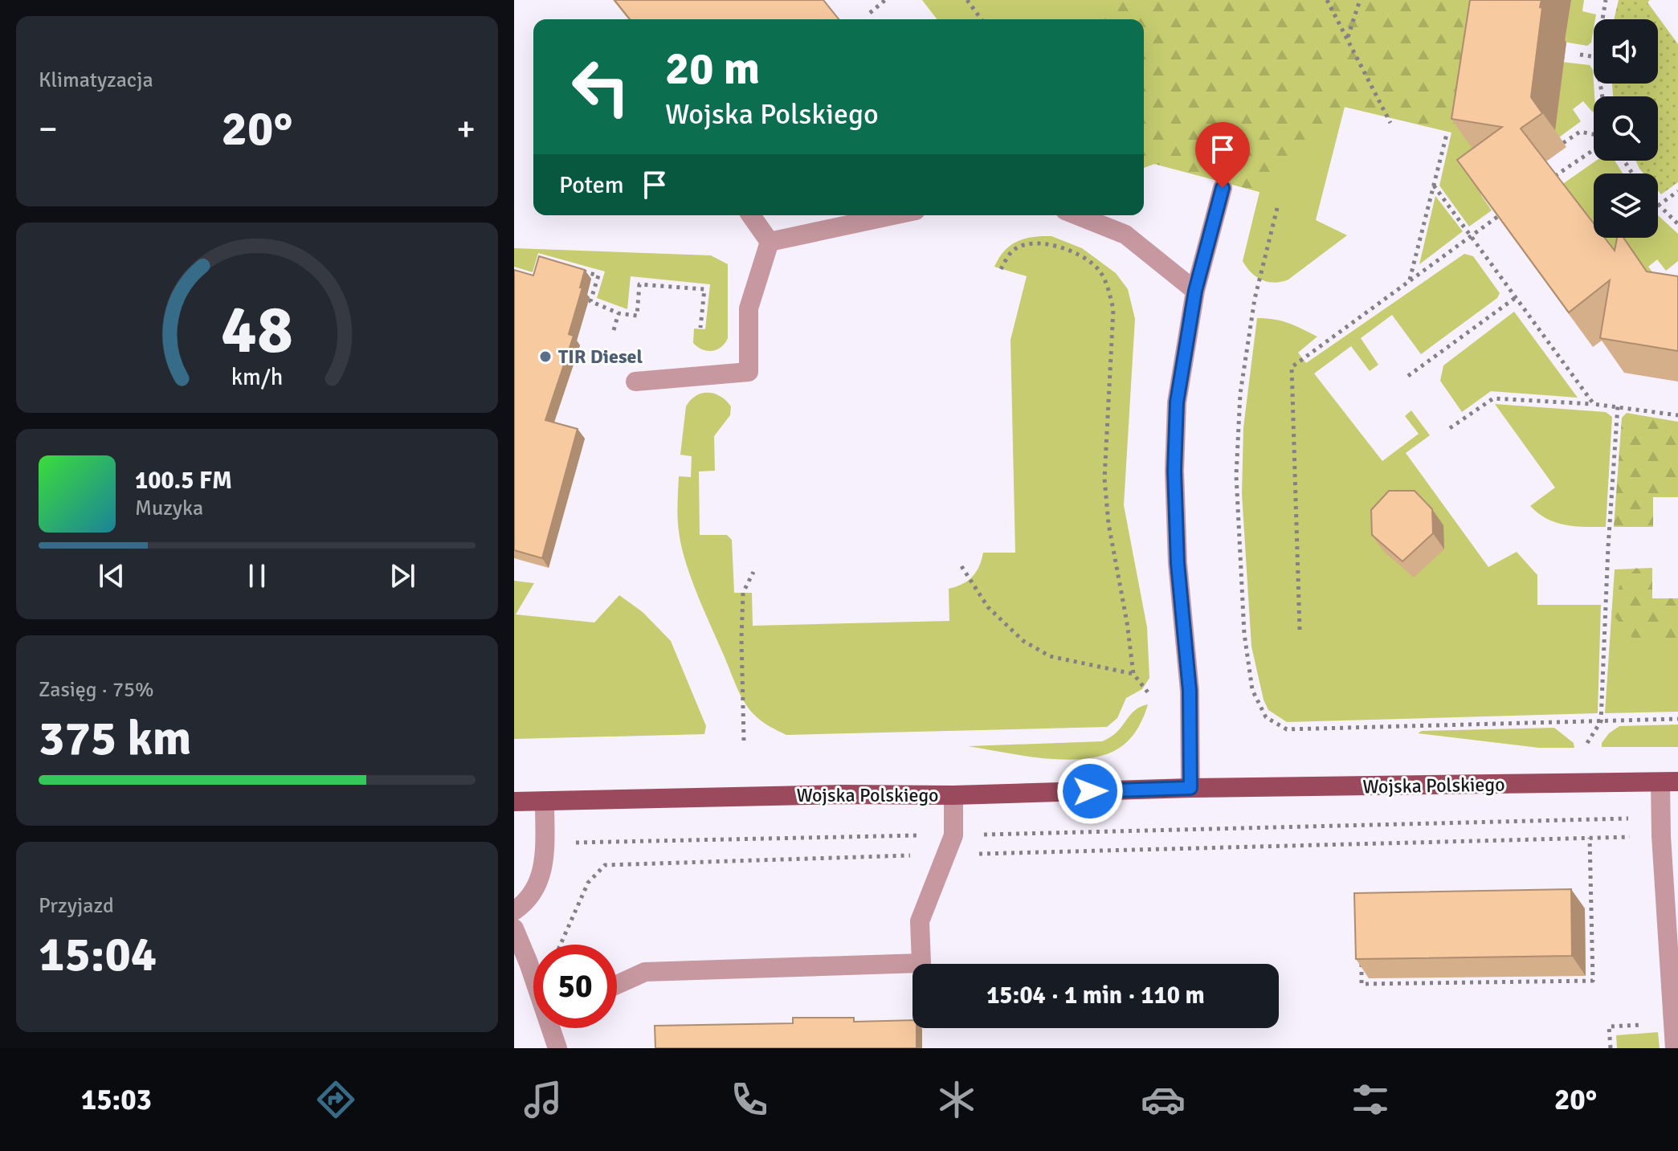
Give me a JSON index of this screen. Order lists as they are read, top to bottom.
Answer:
{
  "streets": {
    "main road": ["Wojska Polskiego"]
  },
  "places": ["TIR Diesel"],
  "page": {
    "tile": [
      "Klimatyzacja",
      ["Zasięg · 75%", "375 km"],
      ["Przyjazd", "15:04"]
    ],
    "turn": ["20 m", "Wojska Polskiego"],
    "heat": ["−", "20°", "+"],
    "then": "Potem",
    "song": ["100.5 FM", "Muzyka"],
    "limit": "50",
    "trip": "15:04 · 1 min · 110 m",
    "tabs": ["15:03", "20°"],
    "gauge": ["48", "km/h"]
  }
}
